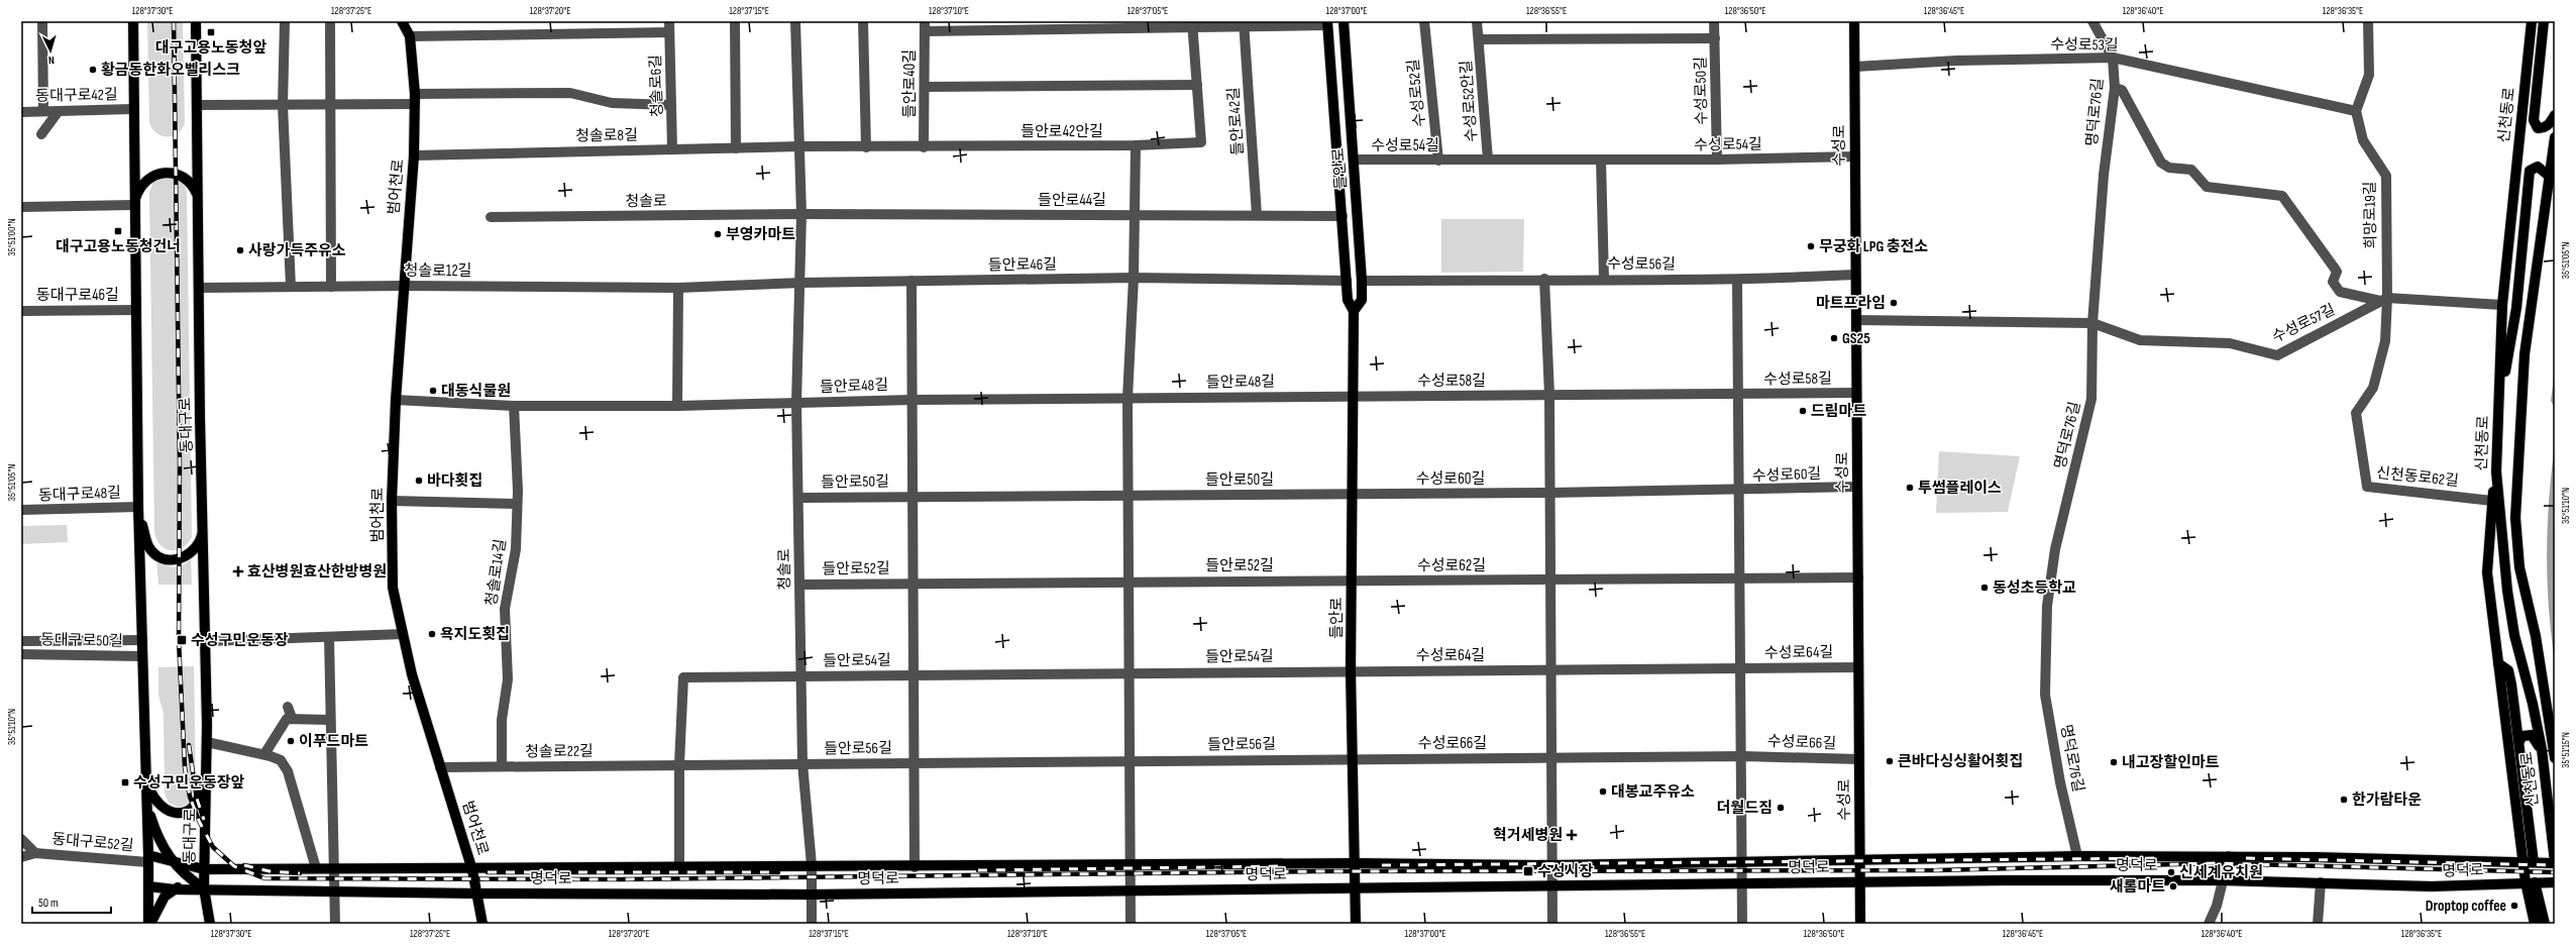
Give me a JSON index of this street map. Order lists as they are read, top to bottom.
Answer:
{
  "streets": {
    "main road": [
      "신천동로",
      "수성로",
      "들안로",
      "범어천로",
      "동대구로",
      "명덕로"
    ],
    "street": [
      "수성로53길",
      "들안로40길",
      "청솔로6길",
      "수성로50길",
      "수성로52길",
      "동대구로42길",
      "수성로52안길",
      "명덕로76길",
      "들안로42길",
      "들안로42안길",
      "청솔로8길",
      "수성로54길",
      "들안로44길",
      "청솔로",
      "희망로19길",
      "수성로56길",
      "들안로46길",
      "청솔로12길",
      "동대구로46길",
      "수성로57길",
      "수성로58길",
      "들안로48길",
      "수성로60길",
      "신천동로62길",
      "들안로50길",
      "동대구로48길",
      "들안로52길",
      "수성로62길",
      "청솔로14길",
      "동대구로50길",
      "수성로64길",
      "들안로54길",
      "수성로66길",
      "들안로56길",
      "청솔로22길",
      "동대구로52길"
    ]
  },
  "crossings": [
    ["수성로53길", "명덕로76길"],
    ["수성로53길", "수성로"],
    ["수성로53길", "희망로19길"],
    ["들안로40길", "들안로42안길"],
    ["청솔로6길", "청솔로8길"],
    ["수성로50길", "수성로52안길"],
    ["수성로50길", "수성로54길"],
    ["수성로52길", "수성로54길"],
    ["수성로52안길", "수성로54길"],
    ["명덕로76길", "수성로57길"],
    ["명덕로76길", "명덕로"],
    ["신천동로", "명덕로"],
    ["들안로42길", "들안로44길"],
    ["들안로42안길", "청솔로8길"],
    ["들안로42안길", "청솔로"],
    ["청솔로8길", "범어천로"],
    ["청솔로8길", "청솔로"],
    ["수성로54길", "수성로"],
    ["수성로54길", "들안로"],
    ["수성로", "수성로56길"],
    ["수성로", "수성로57길"],
    ["수성로", "수성로58길"],
    ["수성로", "수성로60길"],
    ["수성로", "수성로62길"],
    ["수성로", "수성로64길"],
    ["수성로", "수성로66길"],
    ["수성로", "명덕로"],
    ["들안로", "들안로44길"],
    ["들안로", "수성로56길"],
    ["들안로", "들안로46길"],
    ["들안로", "수성로58길"],
    ["들안로", "들안로48길"],
    ["들안로", "수성로60길"],
    ["들안로", "들안로50길"],
    ["들안로", "들안로52길"],
    ["들안로", "수성로62길"],
    ["들안로", "수성로64길"],
    ["들안로", "들안로54길"],
    ["들안로", "수성로66길"],
    ["들안로", "들안로56길"],
    ["들안로", "명덕로"],
    ["범어천로", "청솔로12길"],
    ["범어천로", "청솔로22길"],
    ["범어천로", "명덕로"],
    ["들안로44길", "청솔로"],
    ["청솔로", "들안로46길"],
    ["청솔로", "청솔로12길"],
    ["청솔로", "들안로48길"],
    ["청솔로", "들안로50길"],
    ["청솔로", "들안로52길"],
    ["청솔로", "들안로54길"],
    ["청솔로", "들안로56길"],
    ["청솔로", "청솔로22길"],
    ["청솔로", "명덕로"],
    ["희망로19길", "수성로57길"],
    ["희망로19길", "신천동로62길"],
    ["들안로46길", "청솔로12길"],
    ["청솔로12길", "동대구로"],
    ["수성로57길", "신천동로62길"],
    ["수성로58길", "들안로48길"],
    ["동대구로", "명덕로"],
    ["수성로60길", "들안로50길"],
    ["수성로60길", "수성로62길"],
    ["들안로52길", "수성로62길"],
    ["청솔로14길", "청솔로22길"],
    ["수성로64길", "들안로54길"],
    ["들안로54길", "청솔로22길"],
    ["수성로66길", "들안로56길"],
    ["들안로56길", "청솔로22길"],
    ["들안로56길", "명덕로"],
    ["동대구로52길", "명덕로"]
  ],
  "places": {
    "transit": [
      "대구고용노동청앞",
      "대구고용노동청건너",
      "수성구민운동장",
      "수성구민운동장앞",
      "수성시장"
    ],
    "other": [
      "황금동한화오벨리스크",
      "부영카마트",
      "무궁화 LPG 충전소",
      "사랑가득주유소",
      "마트프라임",
      "GS25",
      "대동식물원",
      "드림마트",
      "바다횟집",
      "투썸플레이스",
      "동성초등학교",
      "욕지도횟집",
      "이푸드마트",
      "큰바다싱싱활어횟집",
      "내고장할인마트",
      "대봉교주유소",
      "한가람타운",
      "더월드짐",
      "신세계유치원",
      "새롬마트",
      "Droptop coffee"
    ],
    "health": ["효산병원효산한방병원", "혁거세병원"]
  },
  "scale_bar": "50 m",
  "north": "bottom",
  "coordinates": [
    "128°37'30\"E",
    "128°37'25\"E",
    "128°37'20\"E",
    "128°37'15\"E",
    "128°37'10\"E",
    "128°37'05\"E",
    "128°37'00\"E",
    "128°36'55\"E",
    "128°36'50\"E",
    "128°36'45\"E",
    "128°36'40\"E",
    "128°36'35\"E",
    "35°51'00\"N",
    "35°51'05\"N",
    "35°51'10\"N",
    "35°51'15\"N"
  ]
}
